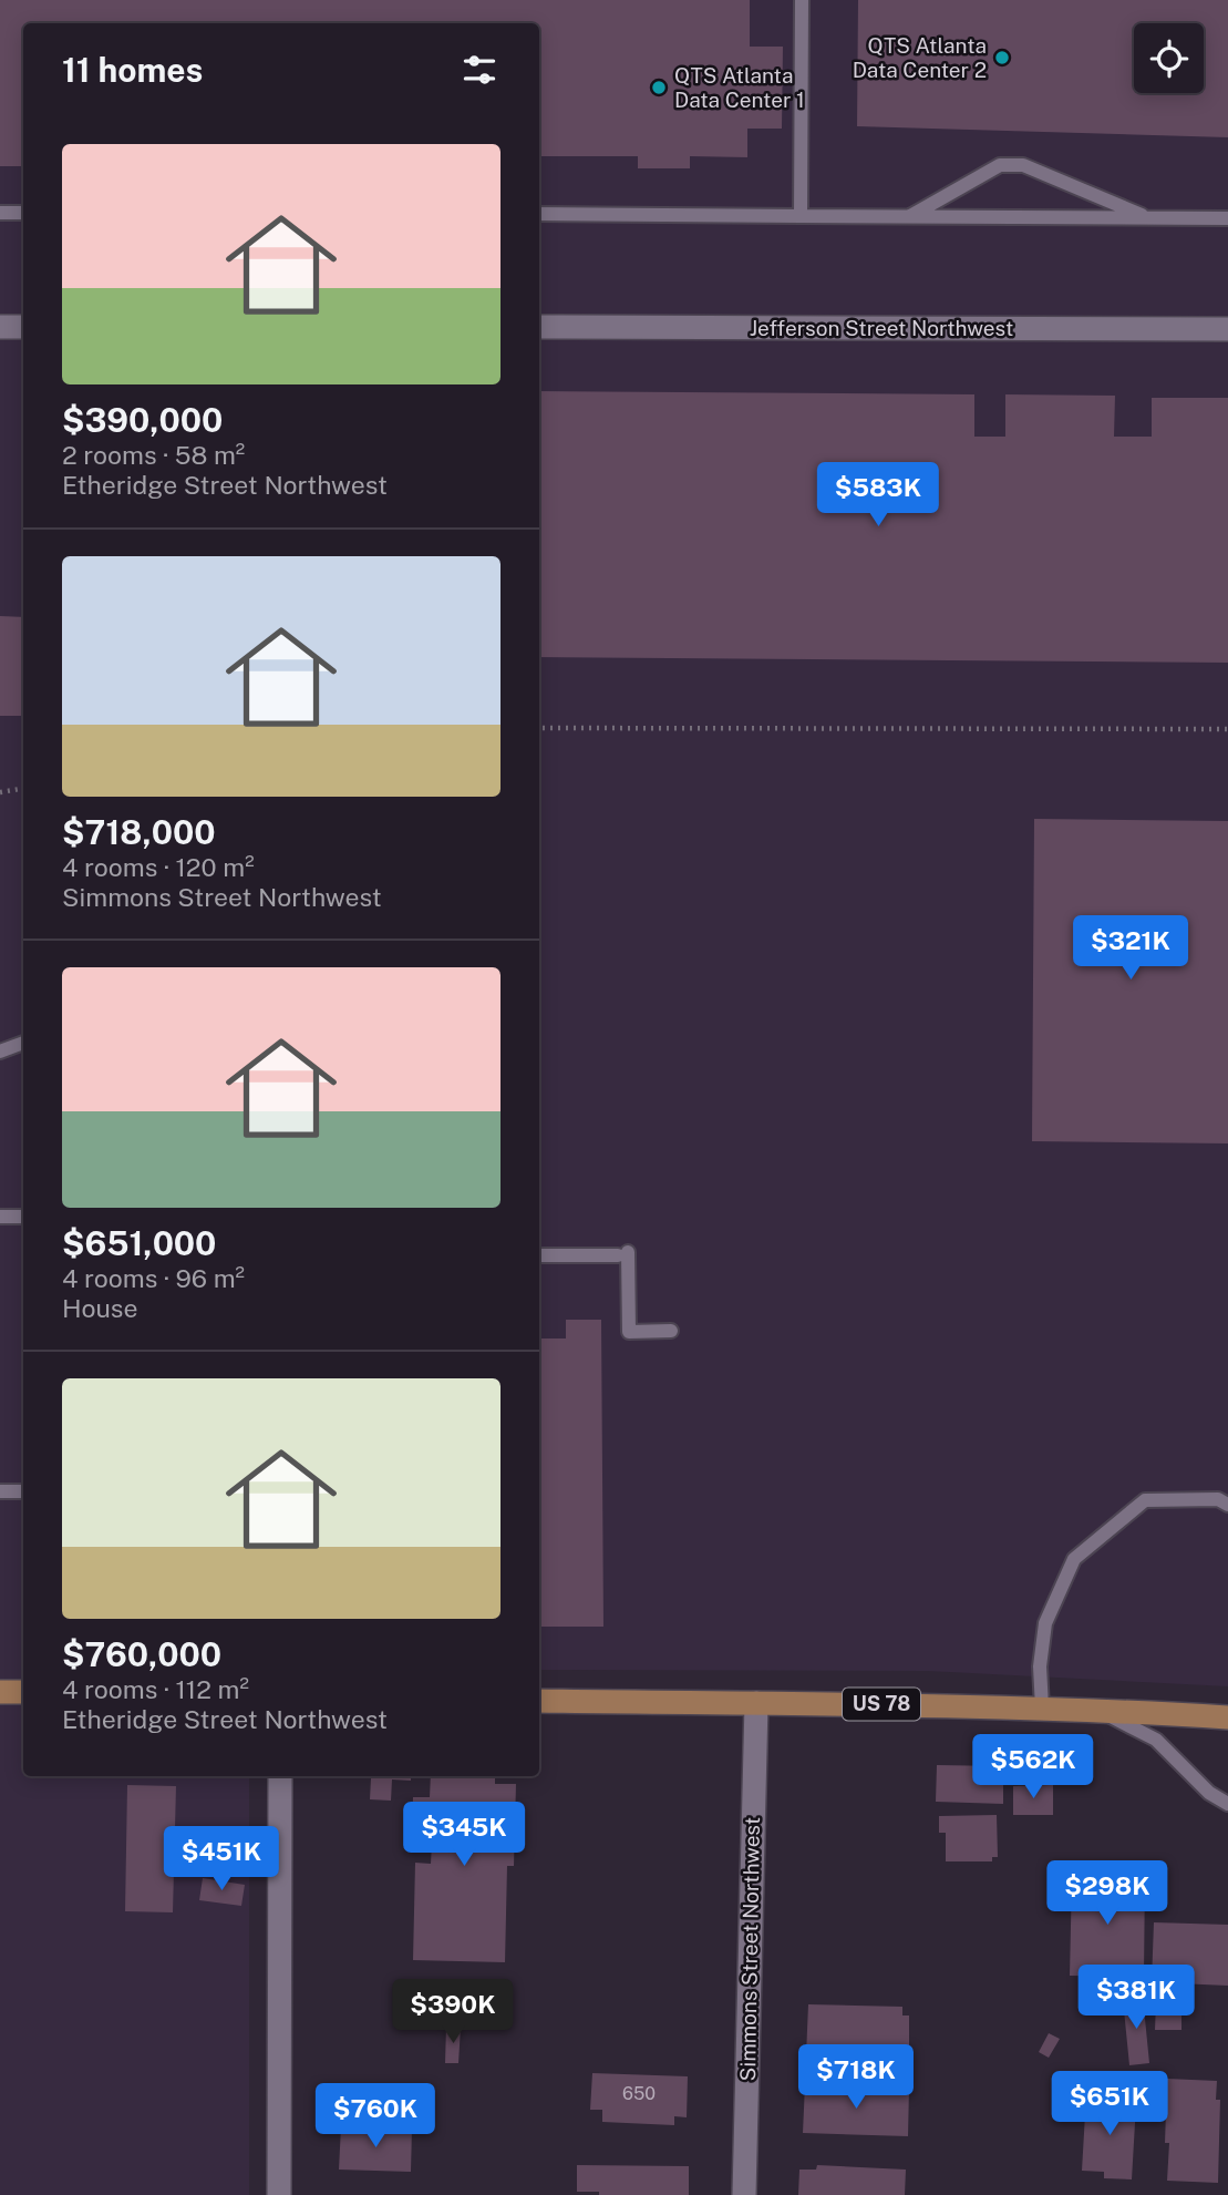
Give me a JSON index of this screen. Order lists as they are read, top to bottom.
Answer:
{
  "streets": {
    "main road": ["US 78"],
    "street": ["Jefferson Street Northwest", "Simmons Street Northwest"]
  },
  "crossings": [
    ["US 78", "Simmons Street Northwest"]
  ],
  "places": ["QTS Atlanta Data Center 2", "QTS Atlanta Data Center 1"],
  "house_numbers": ["650"],
  "page": {
    "heading": "11 homes",
    "list": [
      {
        "name": "$390,000",
        "note": "2 rooms · 58 m² · Etheridge Street Northwest"
      },
      {
        "name": "$718,000",
        "note": "4 rooms · 120 m² · Simmons Street Northwest"
      },
      {
        "name": "$651,000",
        "note": "4 rooms · 96 m² · House"
      },
      {
        "name": "$760,000",
        "note": "4 rooms · 112 m² · Etheridge Street Northwest"
      }
    ],
    "price": [
      "$583K",
      "$321K",
      "$562K",
      "$345K",
      "$451K",
      "$298K",
      "$381K",
      "$390K",
      "$718K",
      "$651K",
      "$760K"
    ]
  }
}
